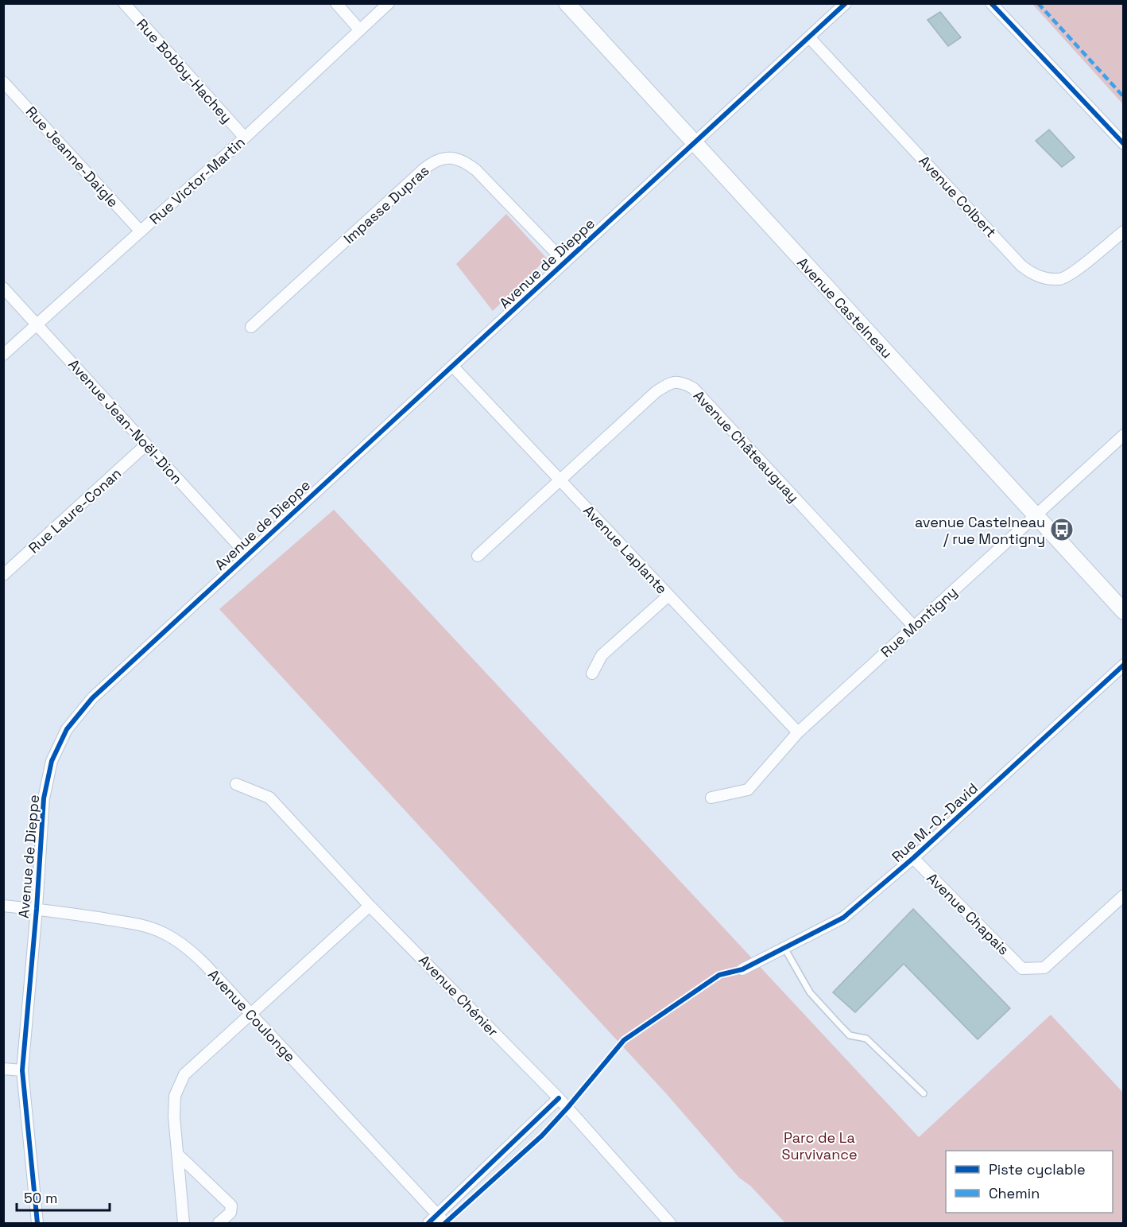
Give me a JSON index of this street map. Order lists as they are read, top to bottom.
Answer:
{
  "streets": {
    "street": [
      "Rue Bobby-Hachey",
      "Rue Jeanne-Daigle",
      "Rue Victor-Martin",
      "Avenue Colbert",
      "Impasse Dupras",
      "Avenue de Dieppe",
      "Avenue Castelneau",
      "Avenue Jean-Noël-Dion",
      "Avenue Châteauguay",
      "Rue Laure-Conan",
      "Avenue Laplante",
      "Rue Montigny",
      "Rue M.-O.-David",
      "Avenue Chapais",
      "Avenue Chénier",
      "Avenue Coulonge"
    ]
  },
  "crossings": [
    ["Rue Bobby-Hachey", "Rue Victor-Martin"],
    ["Rue Jeanne-Daigle", "Rue Victor-Martin"],
    ["Rue Victor-Martin", "Avenue Jean-Noël-Dion"],
    ["Avenue Colbert", "Avenue de Dieppe"],
    ["Impasse Dupras", "Avenue de Dieppe"],
    ["Avenue de Dieppe", "Avenue Castelneau"],
    ["Avenue de Dieppe", "Avenue Jean-Noël-Dion"],
    ["Avenue de Dieppe", "Avenue Laplante"],
    ["Avenue de Dieppe", "Avenue Coulonge"],
    ["Avenue Castelneau", "Rue Montigny"],
    ["Avenue Jean-Noël-Dion", "Rue Laure-Conan"],
    ["Avenue Châteauguay", "Avenue Laplante"],
    ["Avenue Châteauguay", "Rue Montigny"],
    ["Avenue Laplante", "Rue Montigny"],
    ["Rue M.-O.-David", "Avenue Chapais"]
  ],
  "parks": ["Parc de La Survivance"],
  "places": {
    "bus stop": ["avenue Castelneau / rue Montigny"]
  },
  "legend": ["Piste cyclable", "Chemin"],
  "scale_bar": "50 m"
}
